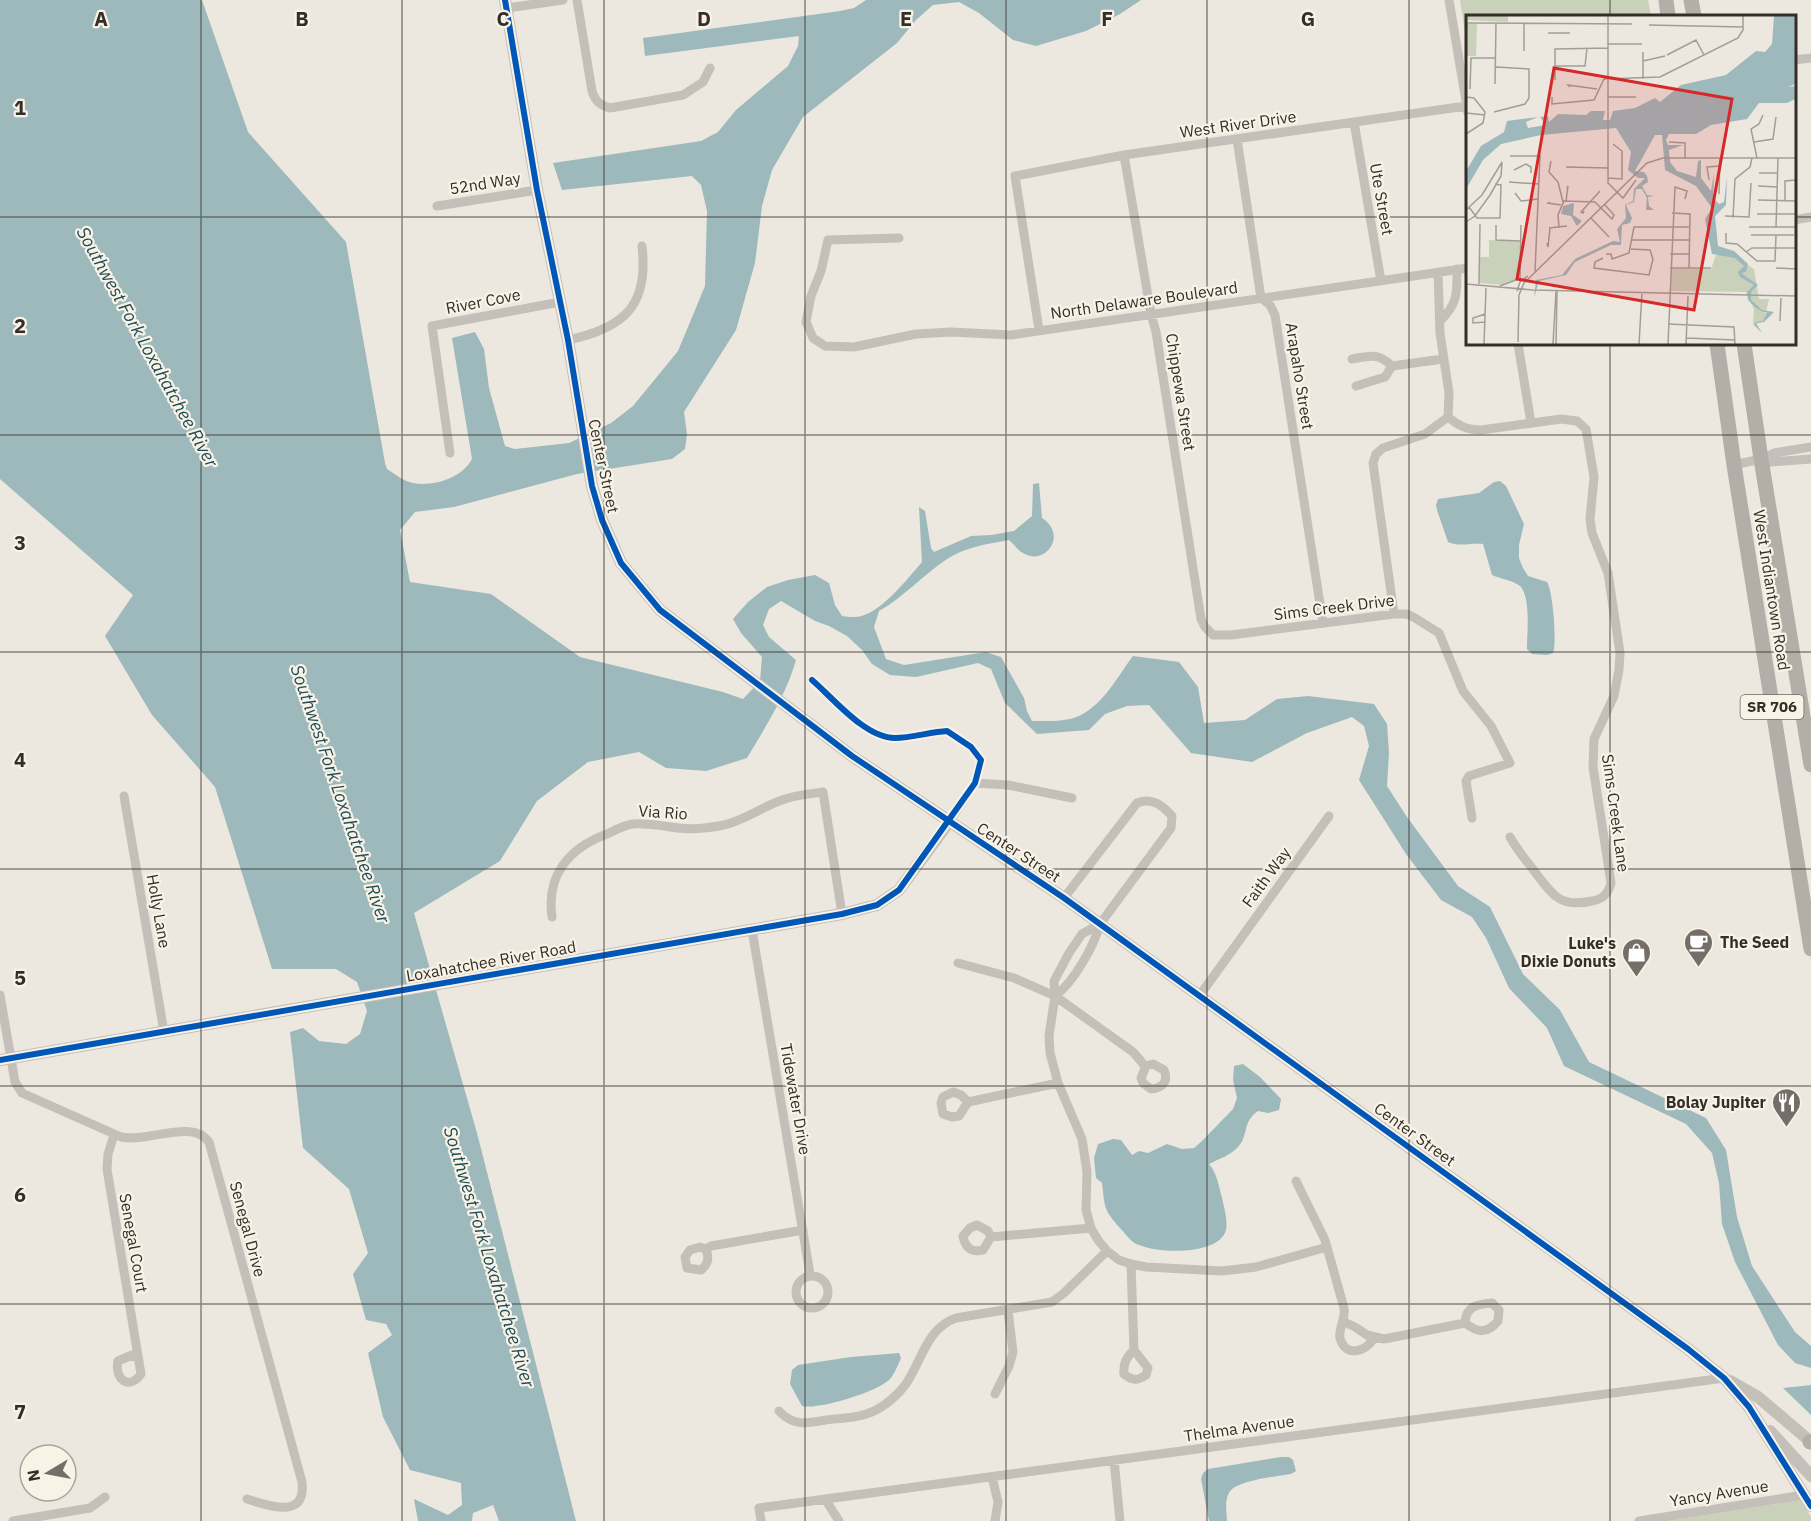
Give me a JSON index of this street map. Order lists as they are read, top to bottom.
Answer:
{
  "streets": {
    "main road": ["West Indiantown Road", "SR 706"],
    "street": [
      "West River Drive",
      "52nd Way",
      "Ute Street",
      "North Delaware Boulevard",
      "River Cove",
      "Arapaho Street",
      "Chippewa Street",
      "Center Street",
      "Sims Creek Drive",
      "Via Rio",
      "Sims Creek Lane",
      "Faith Way",
      "Holly Lane",
      "Loxahatchee River Road",
      "Tidewater Drive",
      "Senegal Drive",
      "Senegal Court",
      "Thelma Avenue",
      "Yancy Avenue"
    ]
  },
  "crossings": [
    ["West River Drive", "Ute Street"],
    ["West River Drive", "North Delaware Boulevard"],
    ["West River Drive", "Arapaho Street"],
    ["West River Drive", "Chippewa Street"],
    ["52nd Way", "Center Street"],
    ["Ute Street", "North Delaware Boulevard"],
    ["North Delaware Boulevard", "Arapaho Street"],
    ["North Delaware Boulevard", "Chippewa Street"],
    ["River Cove", "Center Street"],
    ["Arapaho Street", "Sims Creek Drive"],
    ["Chippewa Street", "Sims Creek Drive"],
    ["Center Street", "Faith Way"],
    ["Center Street", "Loxahatchee River Road"],
    ["Center Street", "Thelma Avenue"],
    ["Center Street", "Yancy Avenue"],
    ["Via Rio", "Loxahatchee River Road"],
    ["Holly Lane", "Loxahatchee River Road"],
    ["Loxahatchee River Road", "Tidewater Drive"],
    ["Loxahatchee River Road", "Senegal Drive"],
    ["Senegal Drive", "Senegal Court"]
  ],
  "water": ["Southwest Fork Loxahatchee River"],
  "places": {
    "cafe": ["The Seed"],
    "shop": ["Luke's Dixie Donuts"],
    "restaurant": ["Bolay Jupiter"]
  },
  "north": "left",
  "grid": {
    "columns": [
      "A",
      "B",
      "C",
      "D",
      "E",
      "F",
      "G"
    ],
    "rows": [
      "1",
      "2",
      "3",
      "4",
      "5",
      "6",
      "7"
    ]
  }
}
